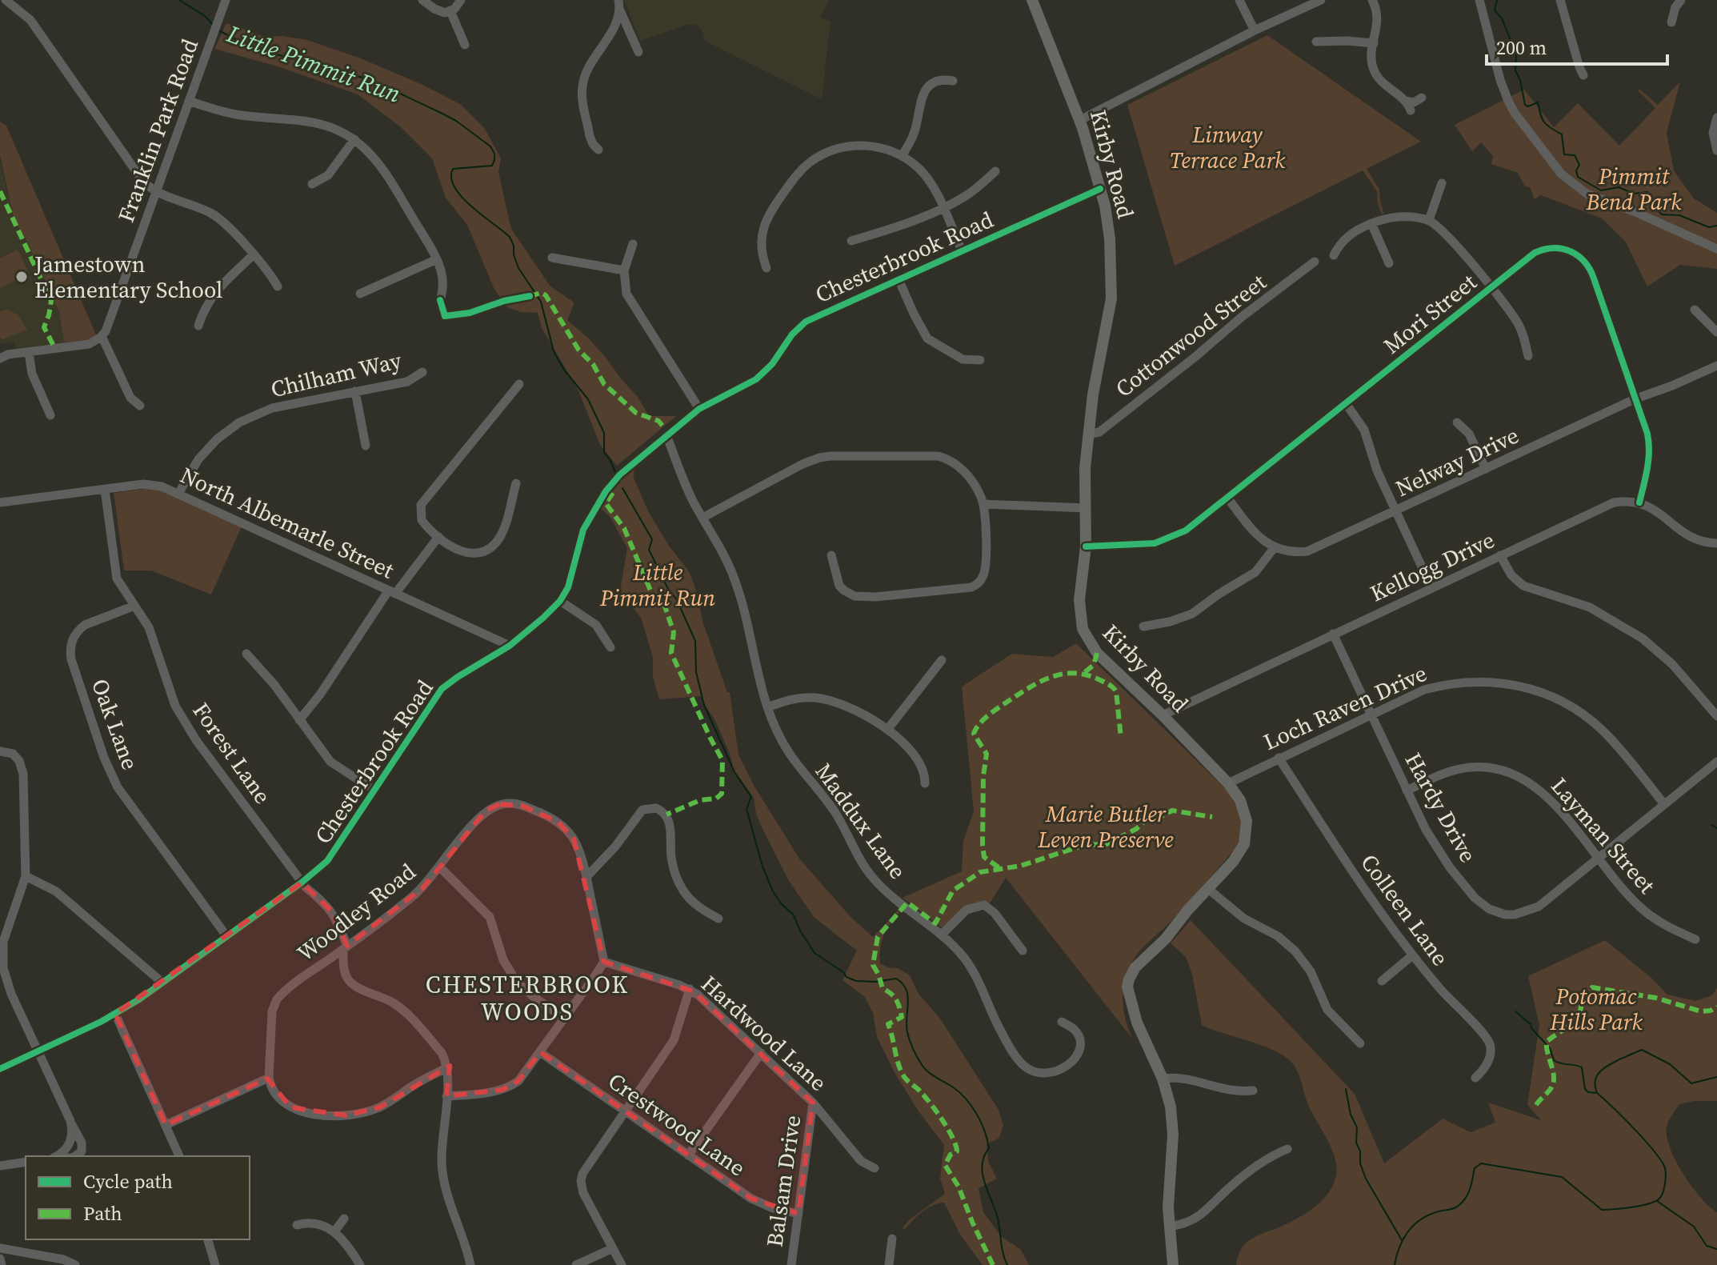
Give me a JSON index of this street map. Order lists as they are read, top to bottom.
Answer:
{
  "streets": {
    "main road": ["Kirby Road"],
    "street": [
      "Franklin Park Road",
      "Chesterbrook Road",
      "Mori Street",
      "Cottonwood Street",
      "Chilham Way",
      "Nelway Drive",
      "North Albemarle Street",
      "Kellogg Drive",
      "Loch Raven Drive",
      "Oak Lane",
      "Forest Lane",
      "Hardy Drive",
      "Maddux Lane",
      "Layman Street",
      "Colleen Lane",
      "Woodley Road",
      "Hardwood Lane",
      "Crestwood Lane",
      "Balsam Drive"
    ]
  },
  "crossings": [
    ["Kirby Road", "Chesterbrook Road"],
    ["Kirby Road", "Mori Street"],
    ["Kirby Road", "Cottonwood Street"],
    ["Kirby Road", "Kellogg Drive"],
    ["Kirby Road", "Loch Raven Drive"],
    ["Chesterbrook Road", "North Albemarle Street"],
    ["Chesterbrook Road", "Oak Lane"],
    ["Chesterbrook Road", "Forest Lane"],
    ["Chesterbrook Road", "Maddux Lane"],
    ["Mori Street", "Nelway Drive"],
    ["Mori Street", "Kellogg Drive"],
    ["Chilham Way", "North Albemarle Street"],
    ["North Albemarle Street", "Forest Lane"],
    ["Kellogg Drive", "Hardy Drive"],
    ["Loch Raven Drive", "Hardy Drive"],
    ["Loch Raven Drive", "Colleen Lane"],
    ["Oak Lane", "Forest Lane"],
    ["Forest Lane", "Woodley Road"],
    ["Hardy Drive", "Layman Street"],
    ["Woodley Road", "Hardwood Lane"],
    ["Hardwood Lane", "Balsam Drive"],
    ["Crestwood Lane", "Balsam Drive"]
  ],
  "districts": ["CHESTERBROOK WOODS"],
  "water": ["Little Pimmit Run"],
  "parks": [
    "Linway Terrace Park",
    "Pimmit Bend Park",
    "Little Pimmit Run",
    "Marie Butler Leven Preserve",
    "Potomac Hills Park"
  ],
  "places": ["Jamestown Elementary School"],
  "legend": ["Cycle path", "Path"],
  "scale_bar": "200 m"
}
